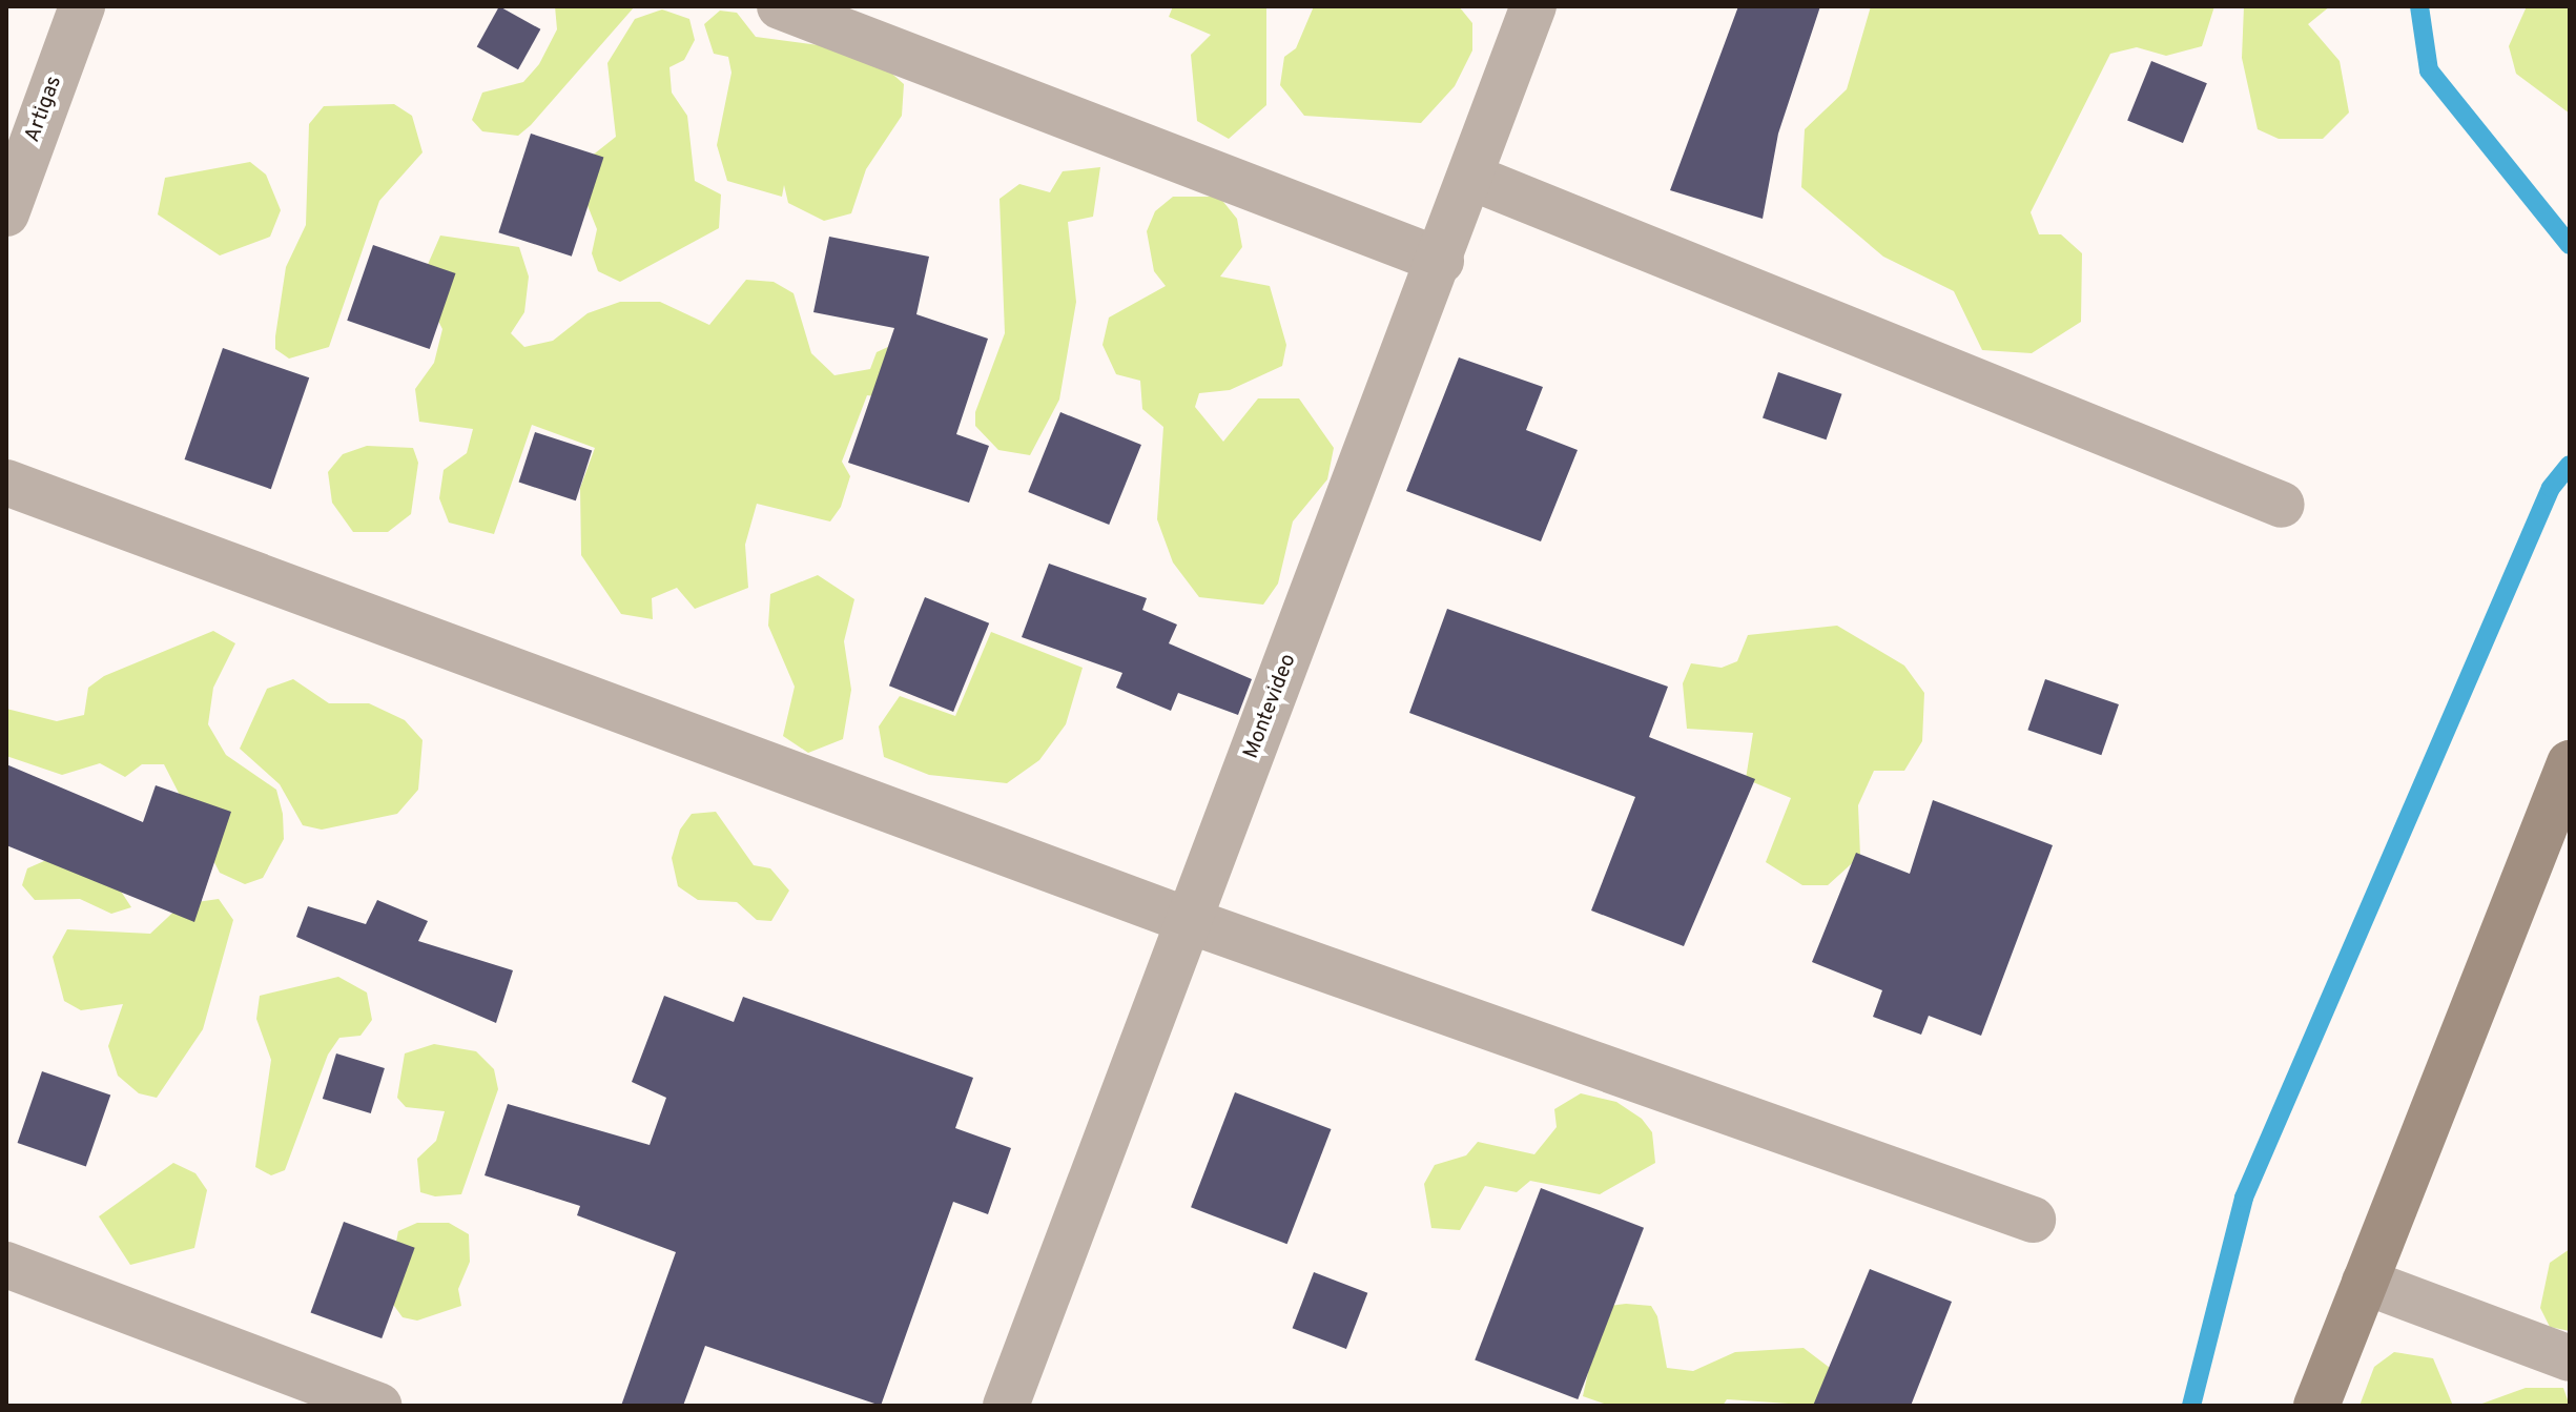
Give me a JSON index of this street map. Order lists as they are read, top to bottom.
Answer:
{
  "streets": {
    "street": ["Artigas", "Montevideo"]
  }
}
